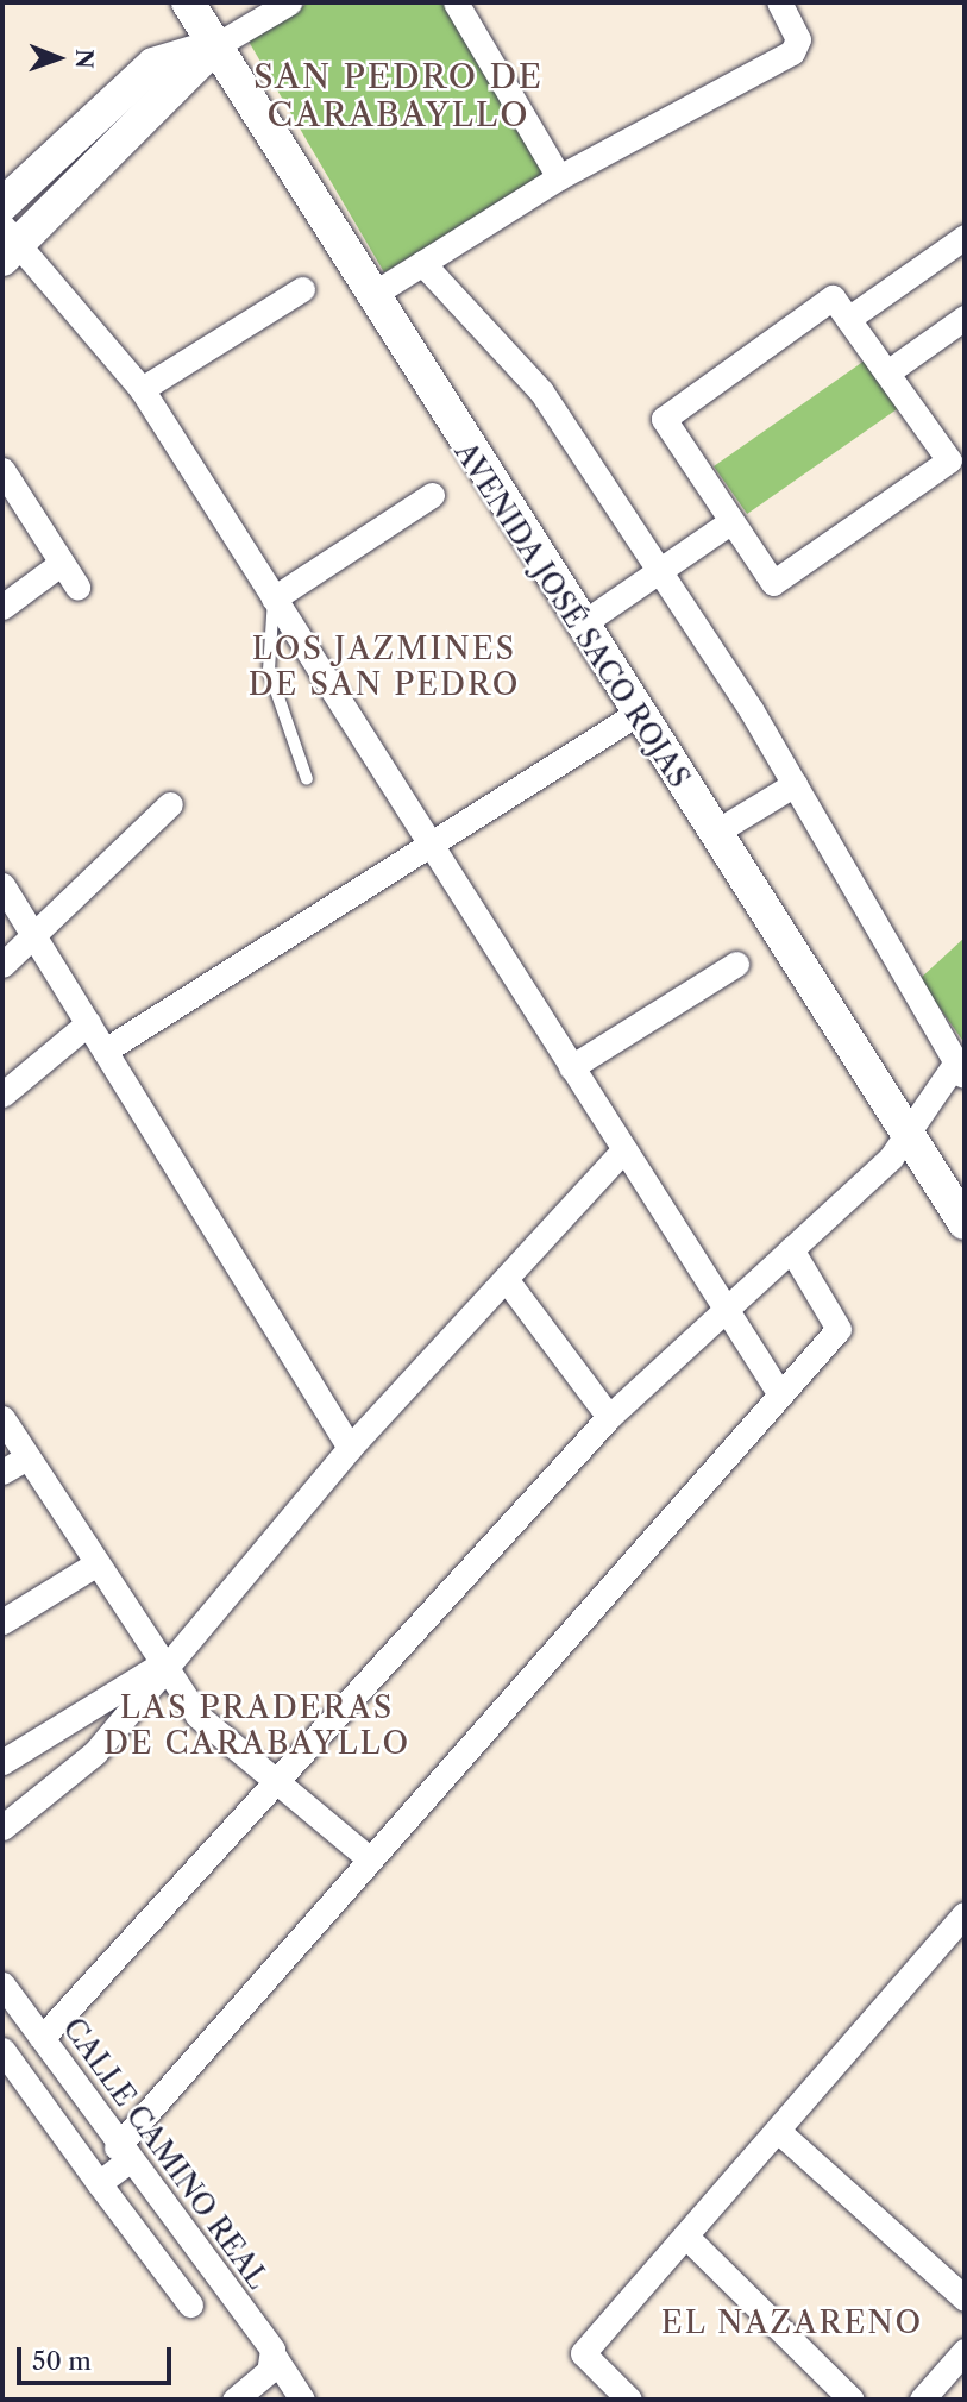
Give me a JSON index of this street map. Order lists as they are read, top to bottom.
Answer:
{
  "streets": {
    "main road": ["AVENIDA JOSÉ SACO ROJAS"],
    "street": ["CALLE CAMINO REAL"]
  },
  "districts": [
    "SAN PEDRO DE CARABAYLLO",
    "LOS JAZMINES DE SAN PEDRO",
    "LAS PRADERAS DE CARABAYLLO",
    "EL NAZARENO"
  ],
  "scale_bar": "50 m",
  "north": "right"
}
